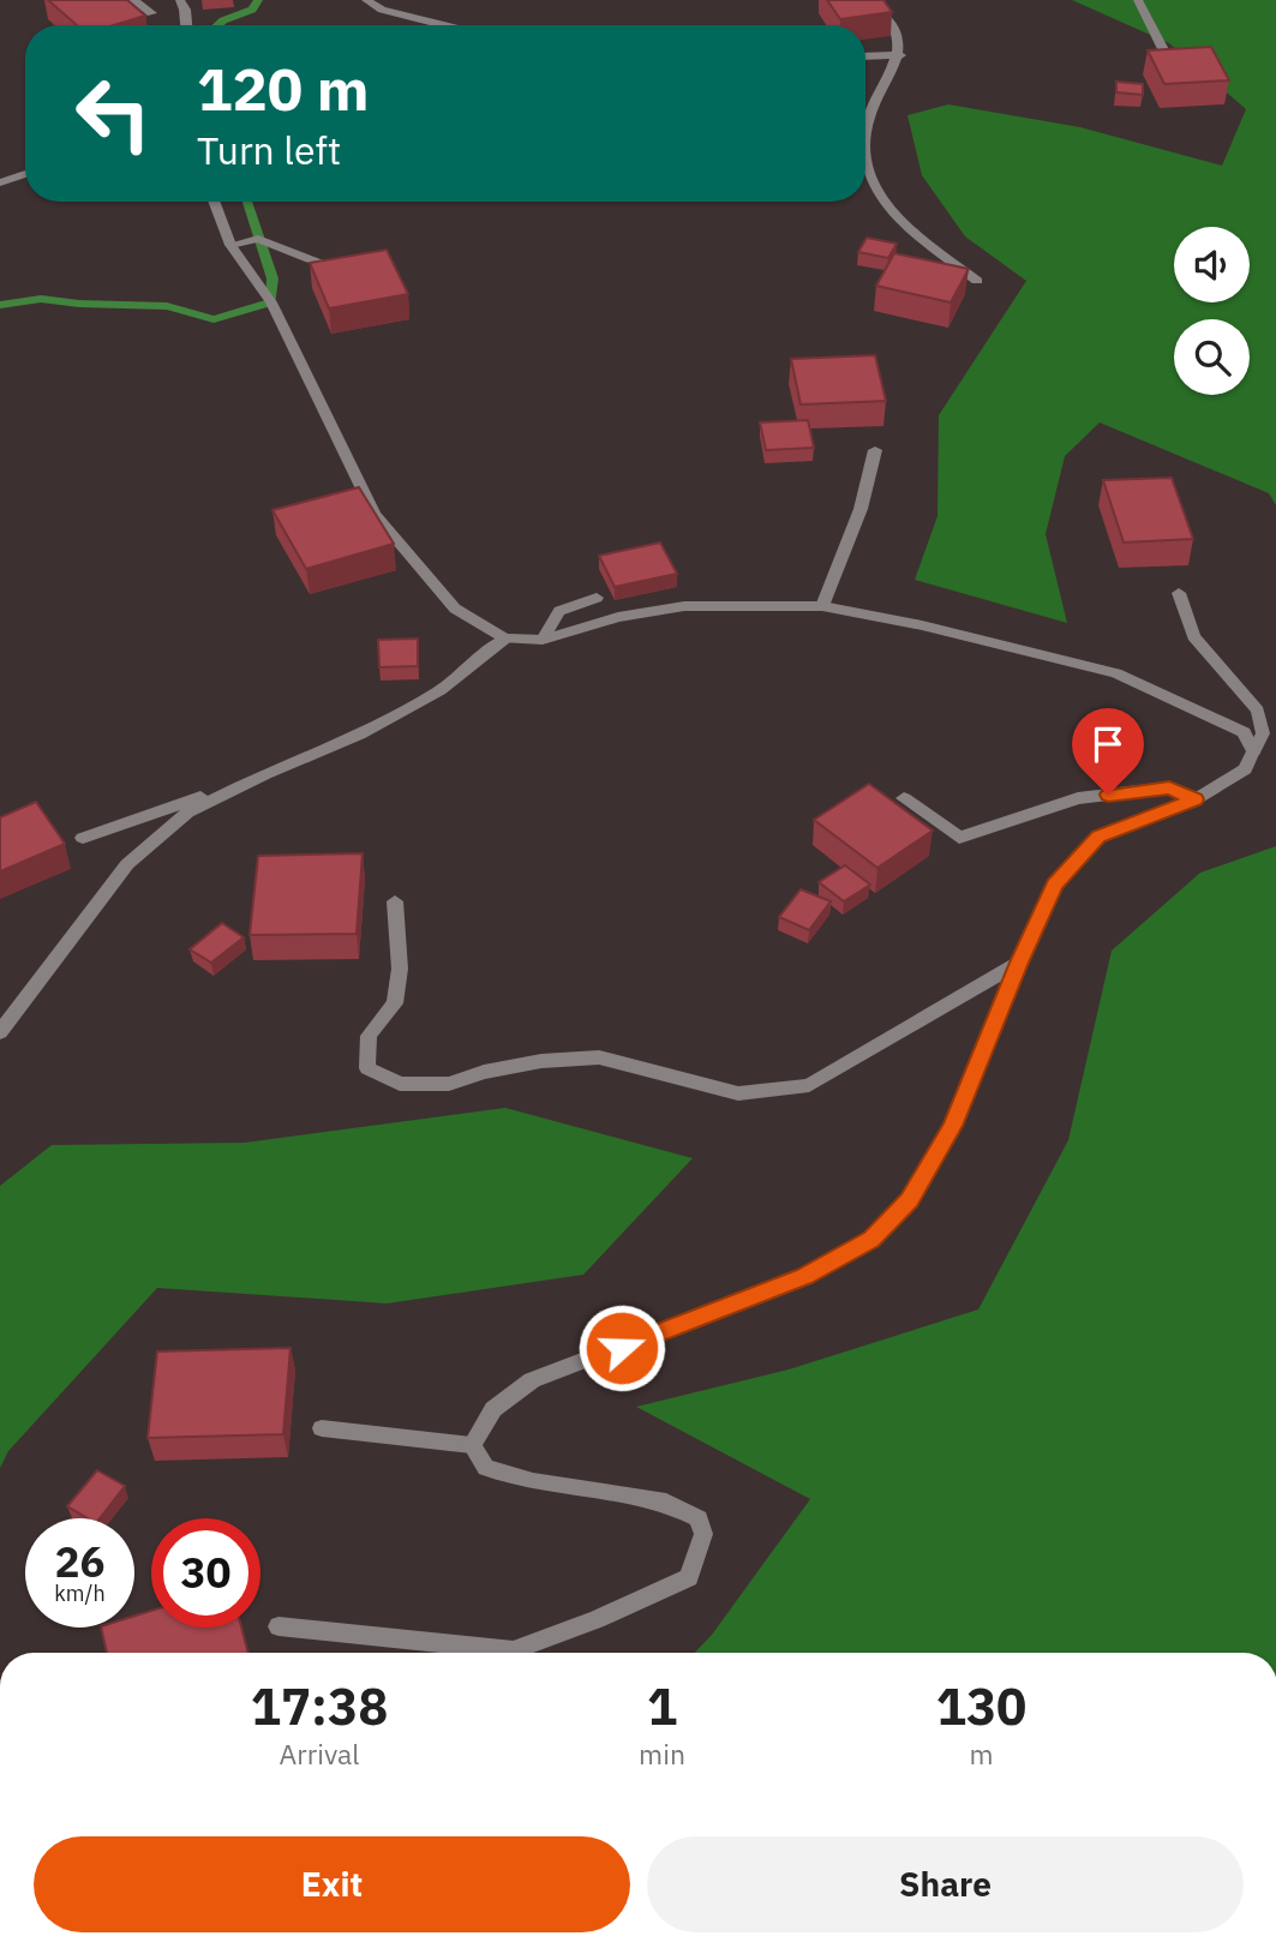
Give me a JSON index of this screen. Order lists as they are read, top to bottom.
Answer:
{
  "page": {
    "turn": ["120 m", "Turn left"],
    "speed": "26 km/h",
    "limit": "30",
    "eta": [
      "17:38",
      "Arrival",
      "1",
      "min",
      "130",
      "m"
    ],
    "buttons": ["Exit", "Share"]
  }
}
